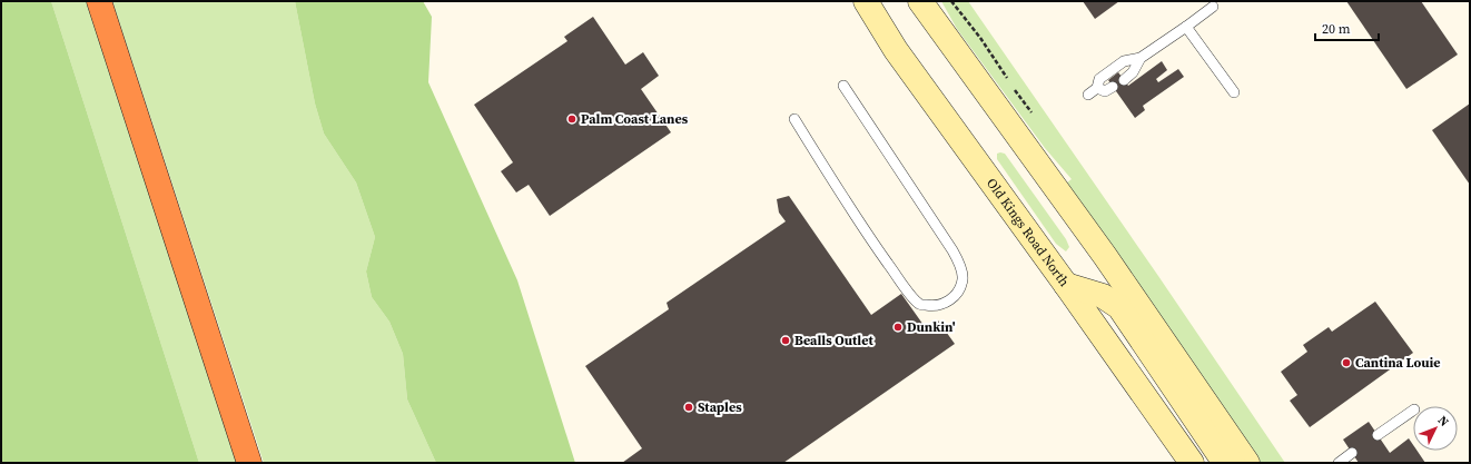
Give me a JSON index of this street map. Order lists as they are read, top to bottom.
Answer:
{
  "streets": {
    "street": ["Old Kings Road North"]
  },
  "places": [
    "Palm Coast Lanes",
    "Dunkin'",
    "Bealls Outlet",
    "Cantina Louie",
    "Staples"
  ],
  "scale_bar": "20 m",
  "north": "top right"
}
